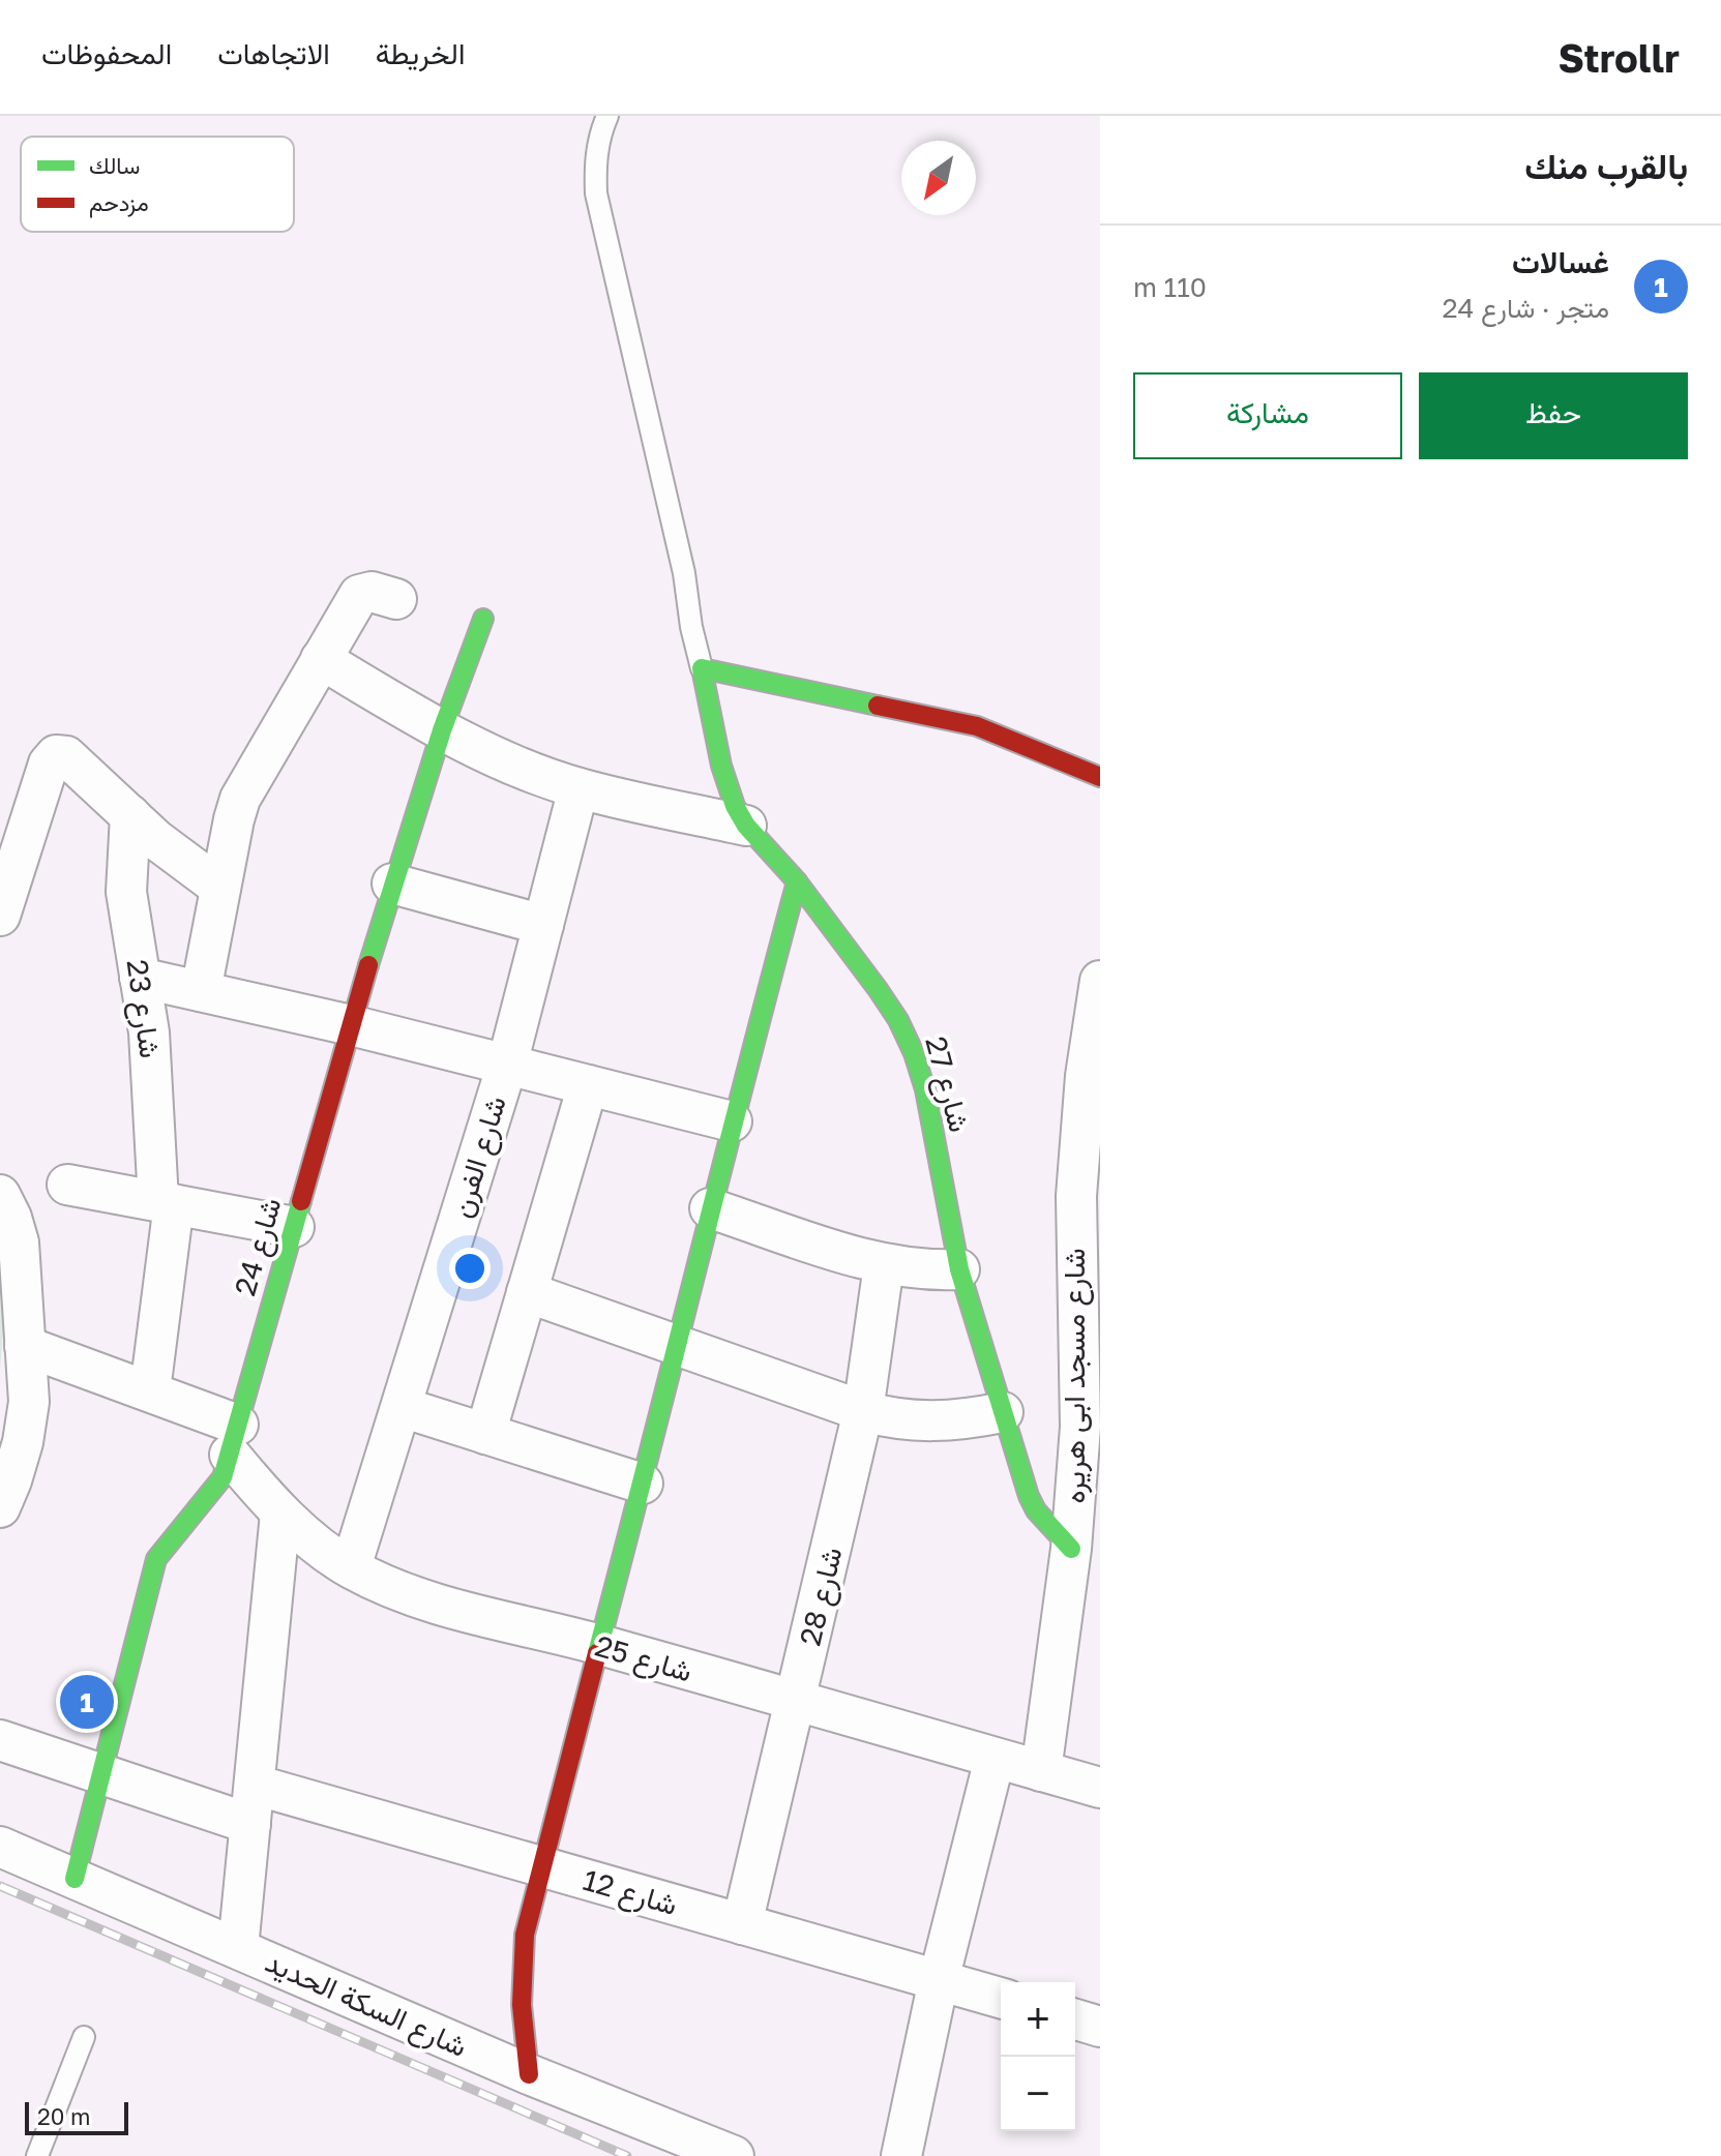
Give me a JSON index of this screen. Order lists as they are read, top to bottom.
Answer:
{
  "streets": {
    "street": [
      "شارع 23",
      "شارع 27",
      "شارع الفرن",
      "شارع 24",
      "شارع مسجد ابى هريره",
      "شارع 28",
      "شارع 25",
      "شارع 12",
      "شارع السكة الحديد"
    ]
  },
  "crossings": [
    ["شارع 27", "شارع مسجد ابى هريره"],
    ["شارع الفرن", "شارع 25"],
    ["شارع 24", "شارع 25"],
    ["شارع 24", "شارع السكة الحديد"],
    ["شارع مسجد ابى هريره", "شارع 25"],
    ["شارع 28", "شارع 25"],
    ["شارع 28", "شارع 12"]
  ],
  "legend": ["سالك", "مزدحم"],
  "scale_bar": "20 m",
  "north": "bottom left",
  "page": {
    "header": "Strollr",
    "nav": ["الخريطة", "الاتجاهات", "المحفوظات"],
    "heading": "بالقرب منك",
    "list": [
      {
        "mark": "1",
        "name": "غسالات",
        "note": "متجر · شارع 24",
        "value": "110 m"
      }
    ],
    "buttons": ["حفظ", "مشاركة"],
    "pins": "1",
    "map_buttons": ["+", "−"],
    "scale": "20 m"
  }
}
